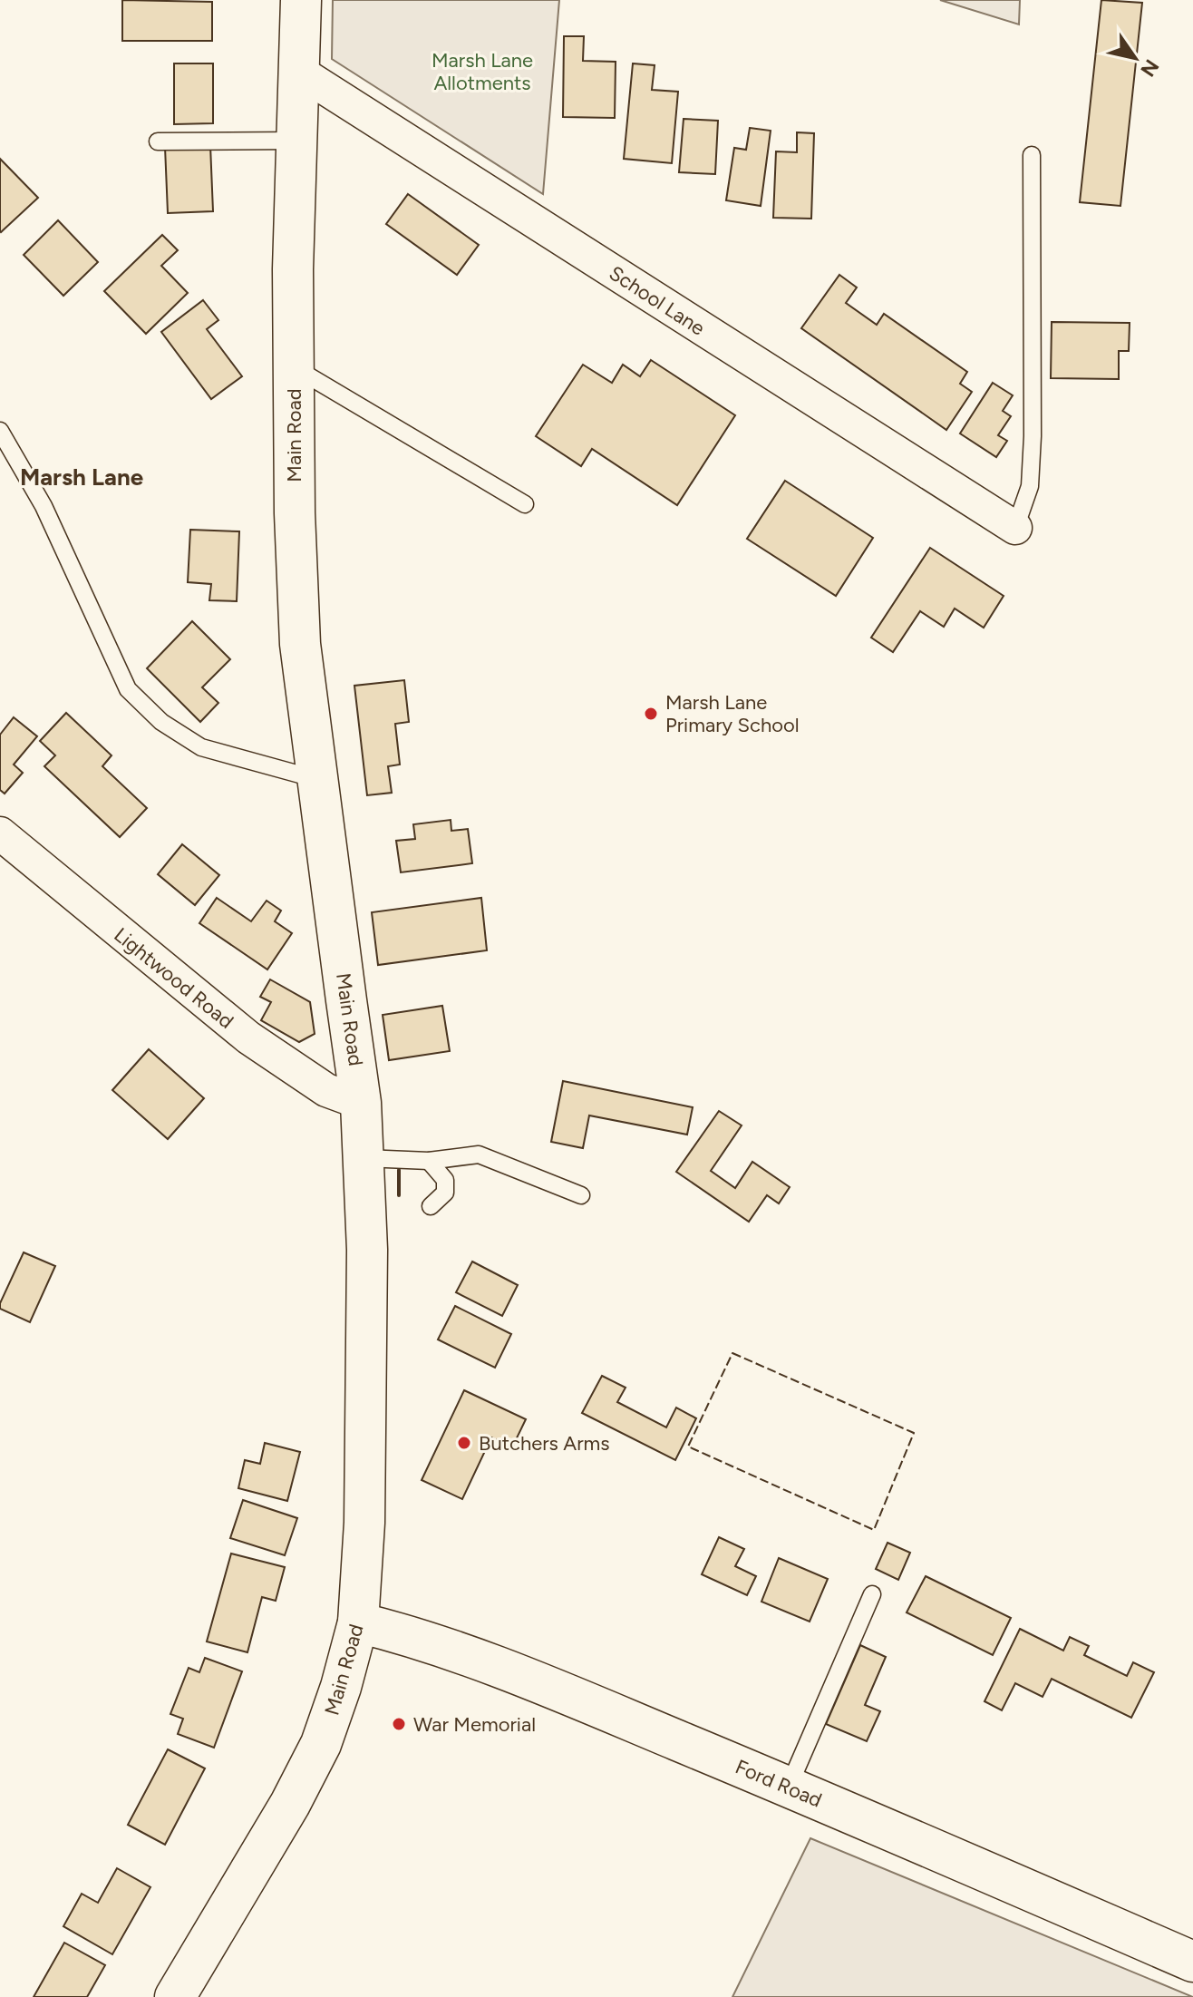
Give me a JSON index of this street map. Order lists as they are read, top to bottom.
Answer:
{
  "streets": {
    "main road": ["Main Road", "Ford Road"],
    "street": ["School Lane", "Lightwood Road"]
  },
  "crossings": [
    ["School Lane", "Main Road"],
    ["Main Road", "Lightwood Road"],
    ["Main Road", "Ford Road"]
  ],
  "districts": ["Marsh Lane"],
  "parks": ["Marsh Lane Allotments"],
  "places": ["Marsh Lane Primary School", "Butchers Arms", "War Memorial"],
  "north": "bottom right"
}
